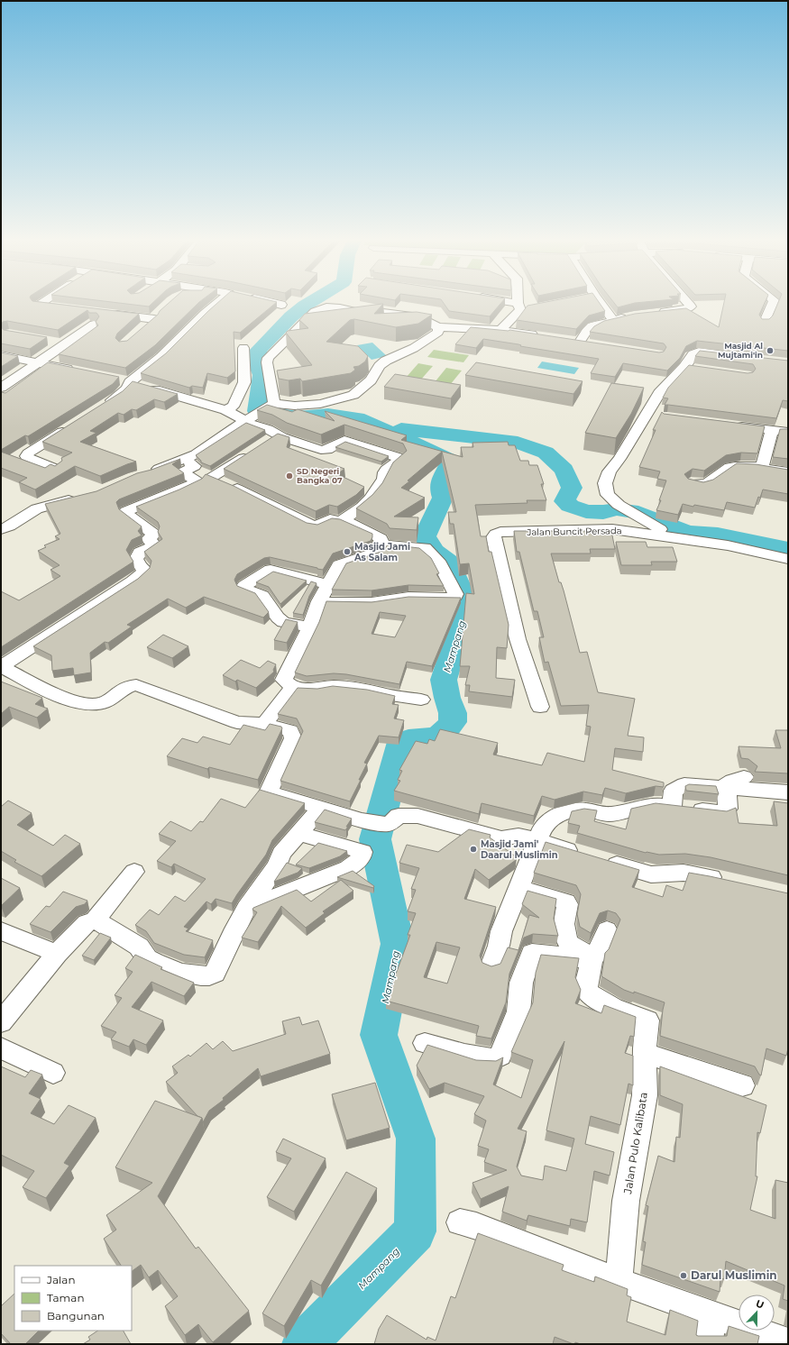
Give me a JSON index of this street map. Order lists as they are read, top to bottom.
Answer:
{
  "streets": {
    "street": ["Jalan Buncit Persada", "Jalan Pulo Kalibata"]
  },
  "water": ["Mampang"],
  "places": [
    "Masjid Al Mujtami'in",
    "SD Negeri Bangka 07",
    "Masjid Jami As Salam",
    "Masjid Jami' Daarul Muslimin",
    "Darul Muslimin"
  ],
  "legend": ["Jalan", "Taman", "Bangunan"],
  "north": "top"
}
